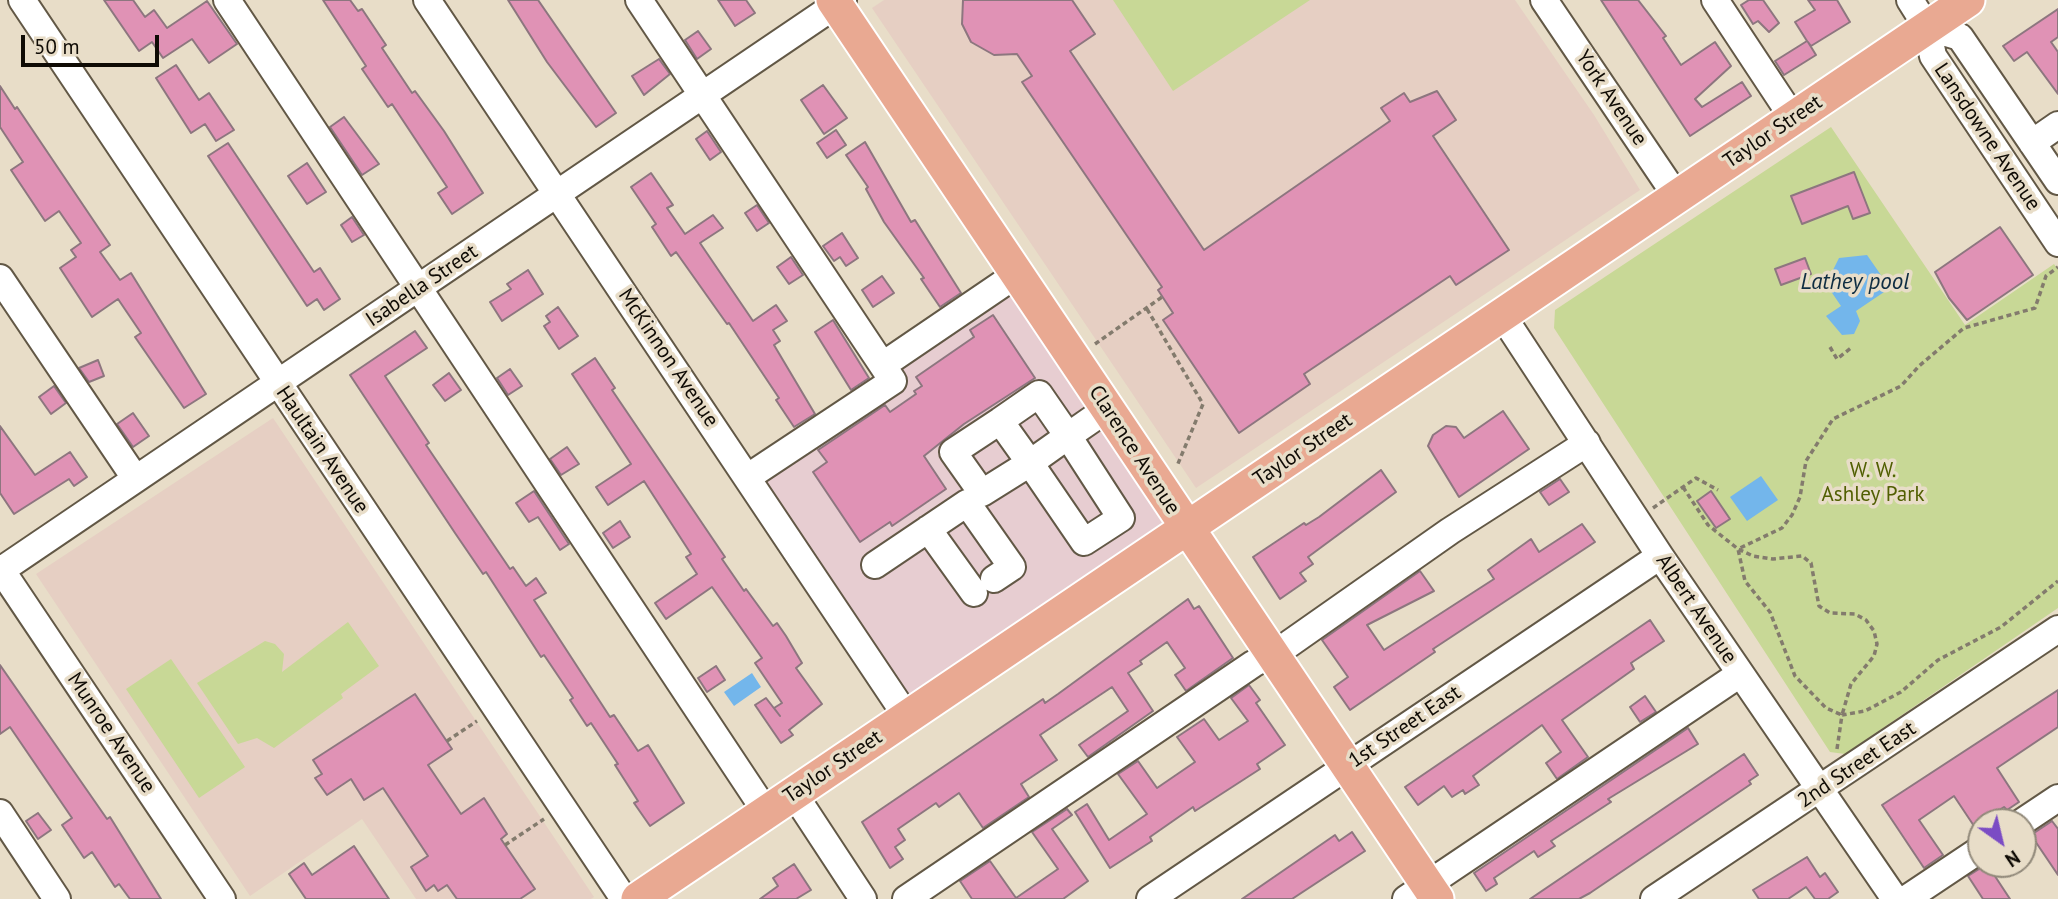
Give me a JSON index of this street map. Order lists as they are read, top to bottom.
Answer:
{
  "streets": {
    "main road": ["Taylor Street", "Clarence Avenue"],
    "street": [
      "York Avenue",
      "Lansdowne Avenue",
      "Isabella Street",
      "McKinnon Avenue",
      "Haultain Avenue",
      "Albert Avenue",
      "1st Street East",
      "Munroe Avenue",
      "2nd Street East"
    ]
  },
  "crossings": [
    ["York Avenue", "Taylor Street"],
    ["Taylor Street", "Lansdowne Avenue"],
    ["Taylor Street", "McKinnon Avenue"],
    ["Taylor Street", "Clarence Avenue"],
    ["Taylor Street", "Albert Avenue"],
    ["Isabella Street", "McKinnon Avenue"],
    ["Isabella Street", "Haultain Avenue"],
    ["Isabella Street", "Clarence Avenue"],
    ["Isabella Street", "Munroe Avenue"],
    ["Clarence Avenue", "1st Street East"],
    ["Albert Avenue", "1st Street East"],
    ["Albert Avenue", "2nd Street East"]
  ],
  "water": ["Lathey pool"],
  "parks": ["W. W. Ashley Park"],
  "scale_bar": "50 m",
  "north": "bottom right"
}
